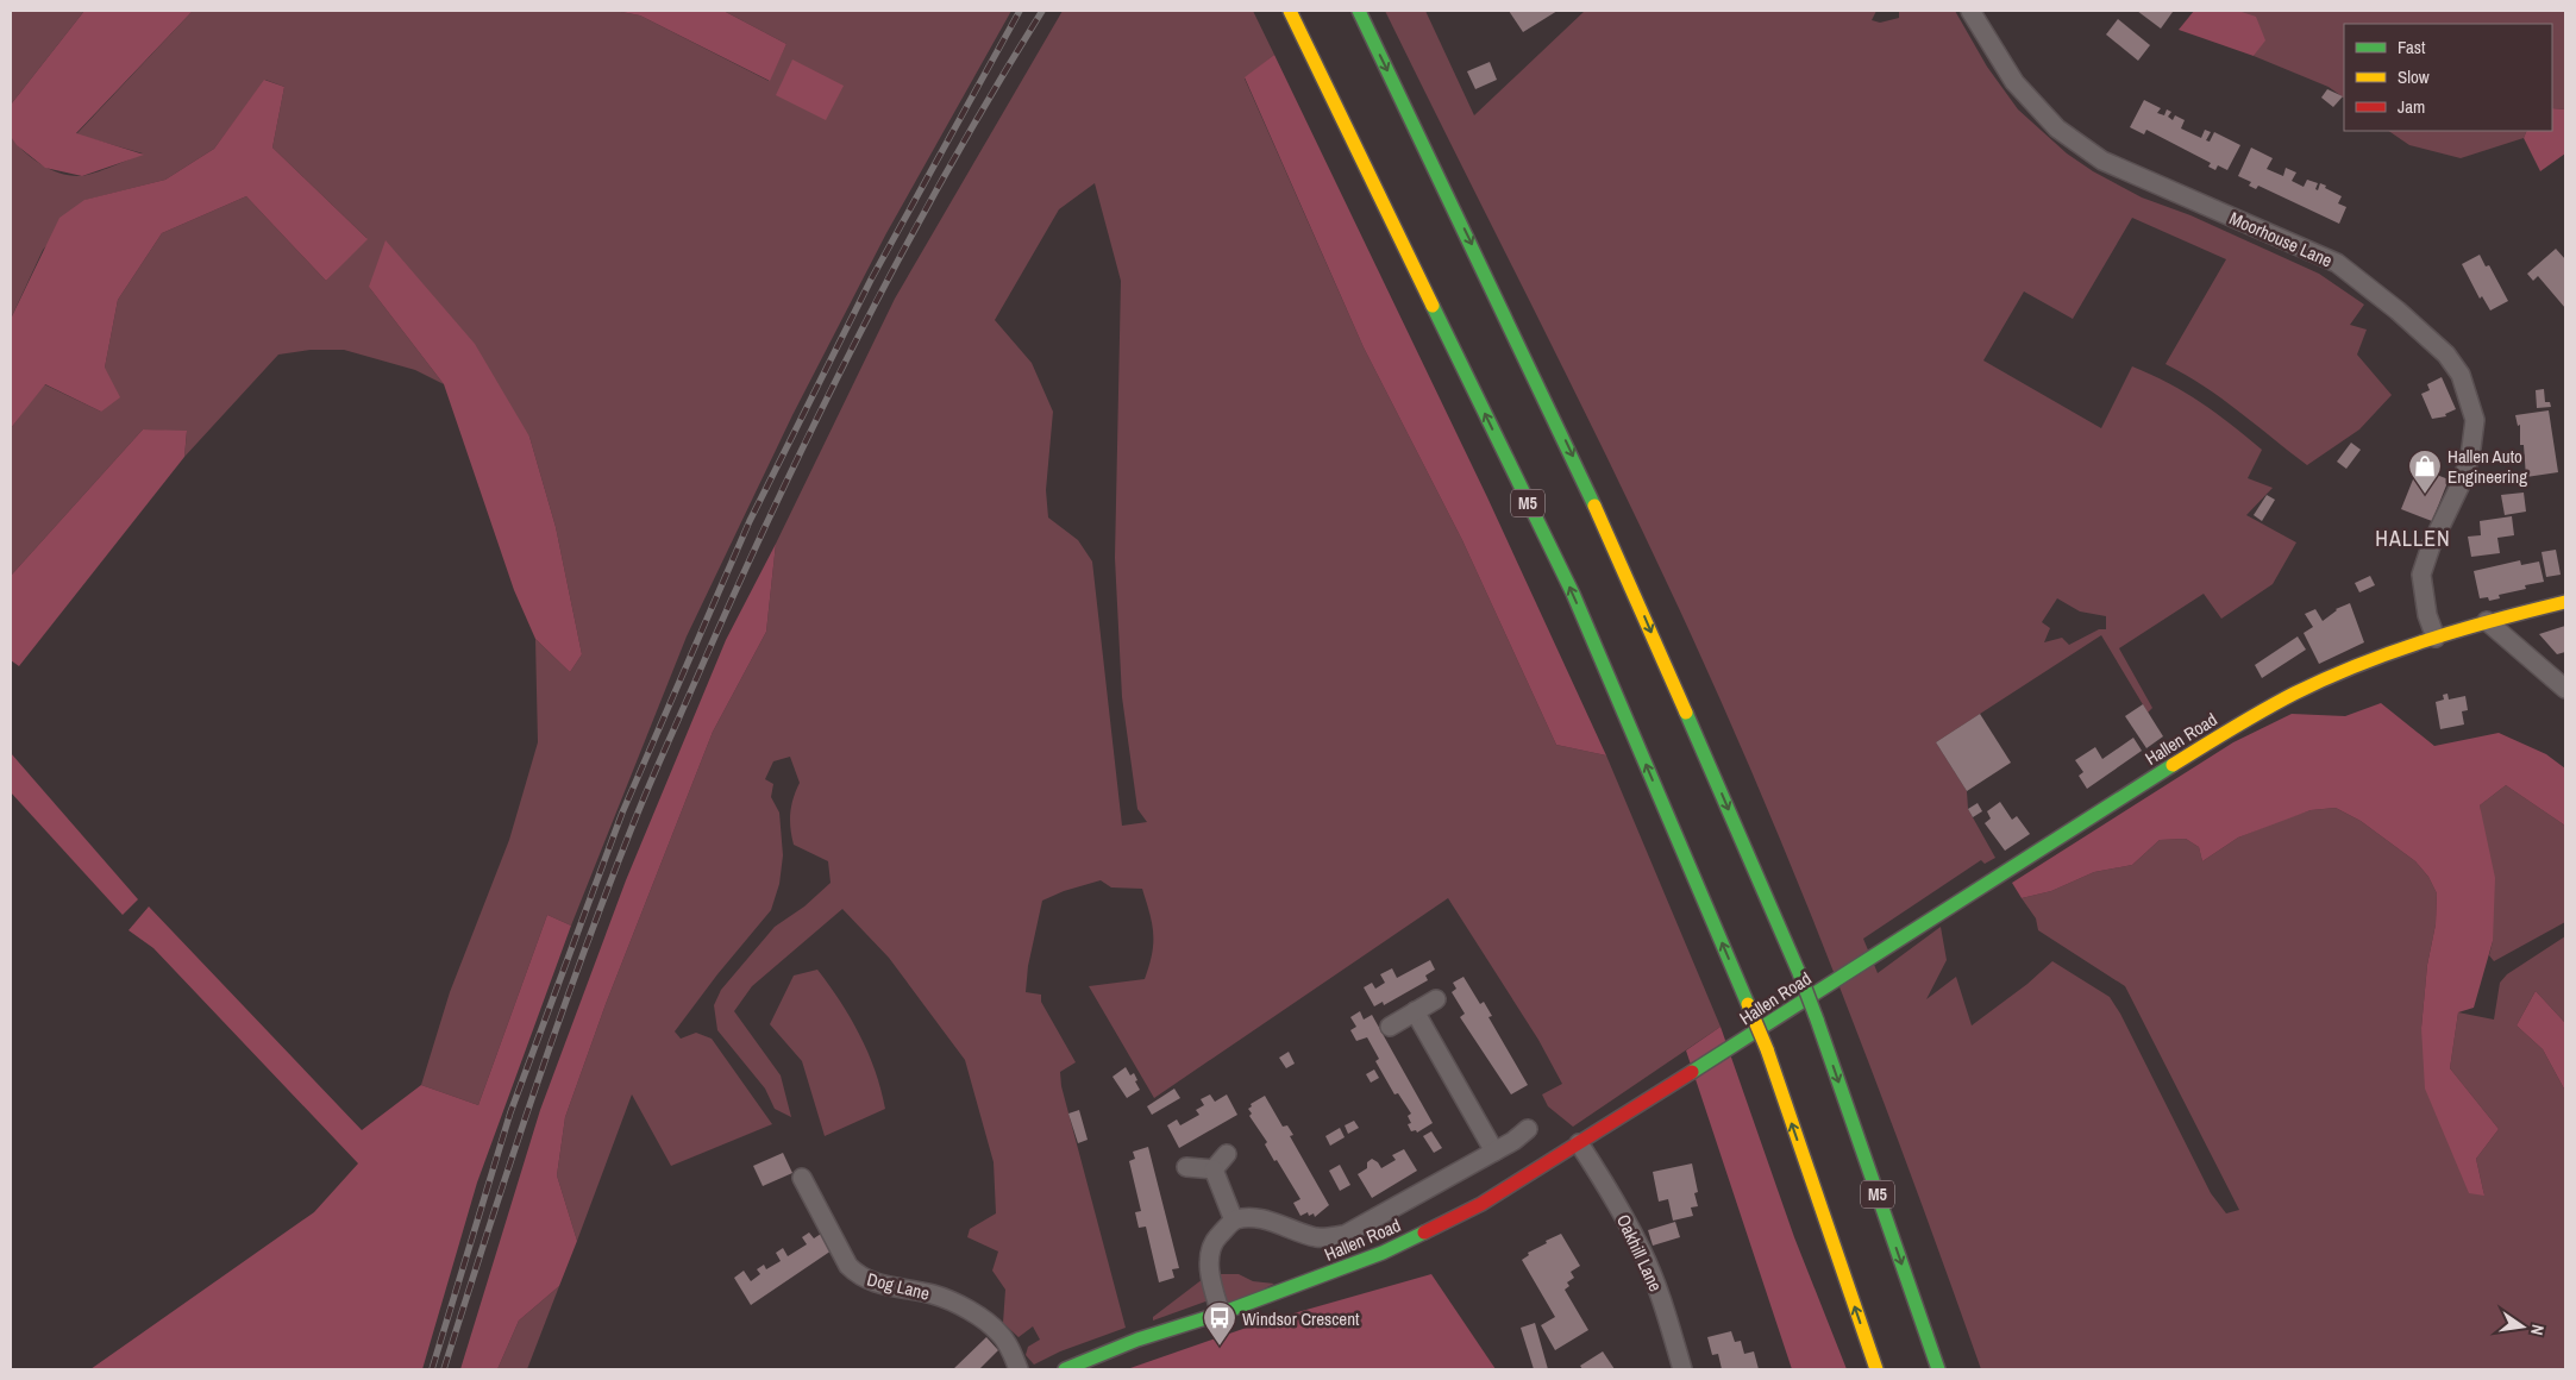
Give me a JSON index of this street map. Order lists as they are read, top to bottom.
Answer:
{
  "streets": {
    "main road": ["M5", "Hallen Road"],
    "street": ["Moorhouse Lane", "Oakhill Lane", "Dog Lane"]
  },
  "crossings": [
    ["Moorhouse Lane", "Hallen Road"],
    ["Hallen Road", "Oakhill Lane"]
  ],
  "districts": ["HALLEN"],
  "places": {
    "shop": ["Hallen Auto Engineering"],
    "bus stop": ["Windsor Crescent"]
  },
  "legend": ["Fast", "Slow", "Jam"],
  "north": "right"
}
